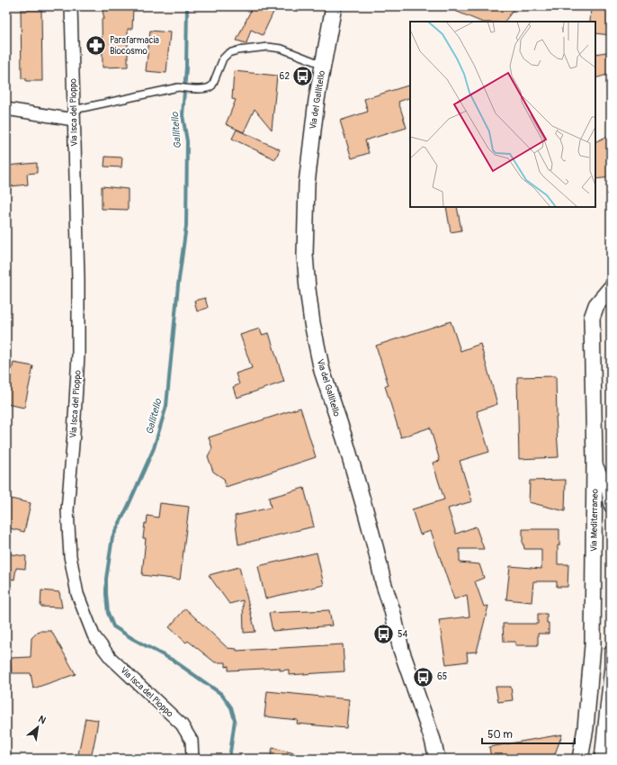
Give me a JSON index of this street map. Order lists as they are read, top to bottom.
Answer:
{
  "streets": {
    "street": ["Via del Gallitello", "Via Isca del Pioppo", "Via Mediterraneo"]
  },
  "water": ["Gallitello"],
  "places": {
    "pharmacy": ["Parafarmacia Biocosmo"],
    "bus stop": ["62", "54", "65"]
  },
  "scale_bar": "50 m",
  "north": "top right"
}
